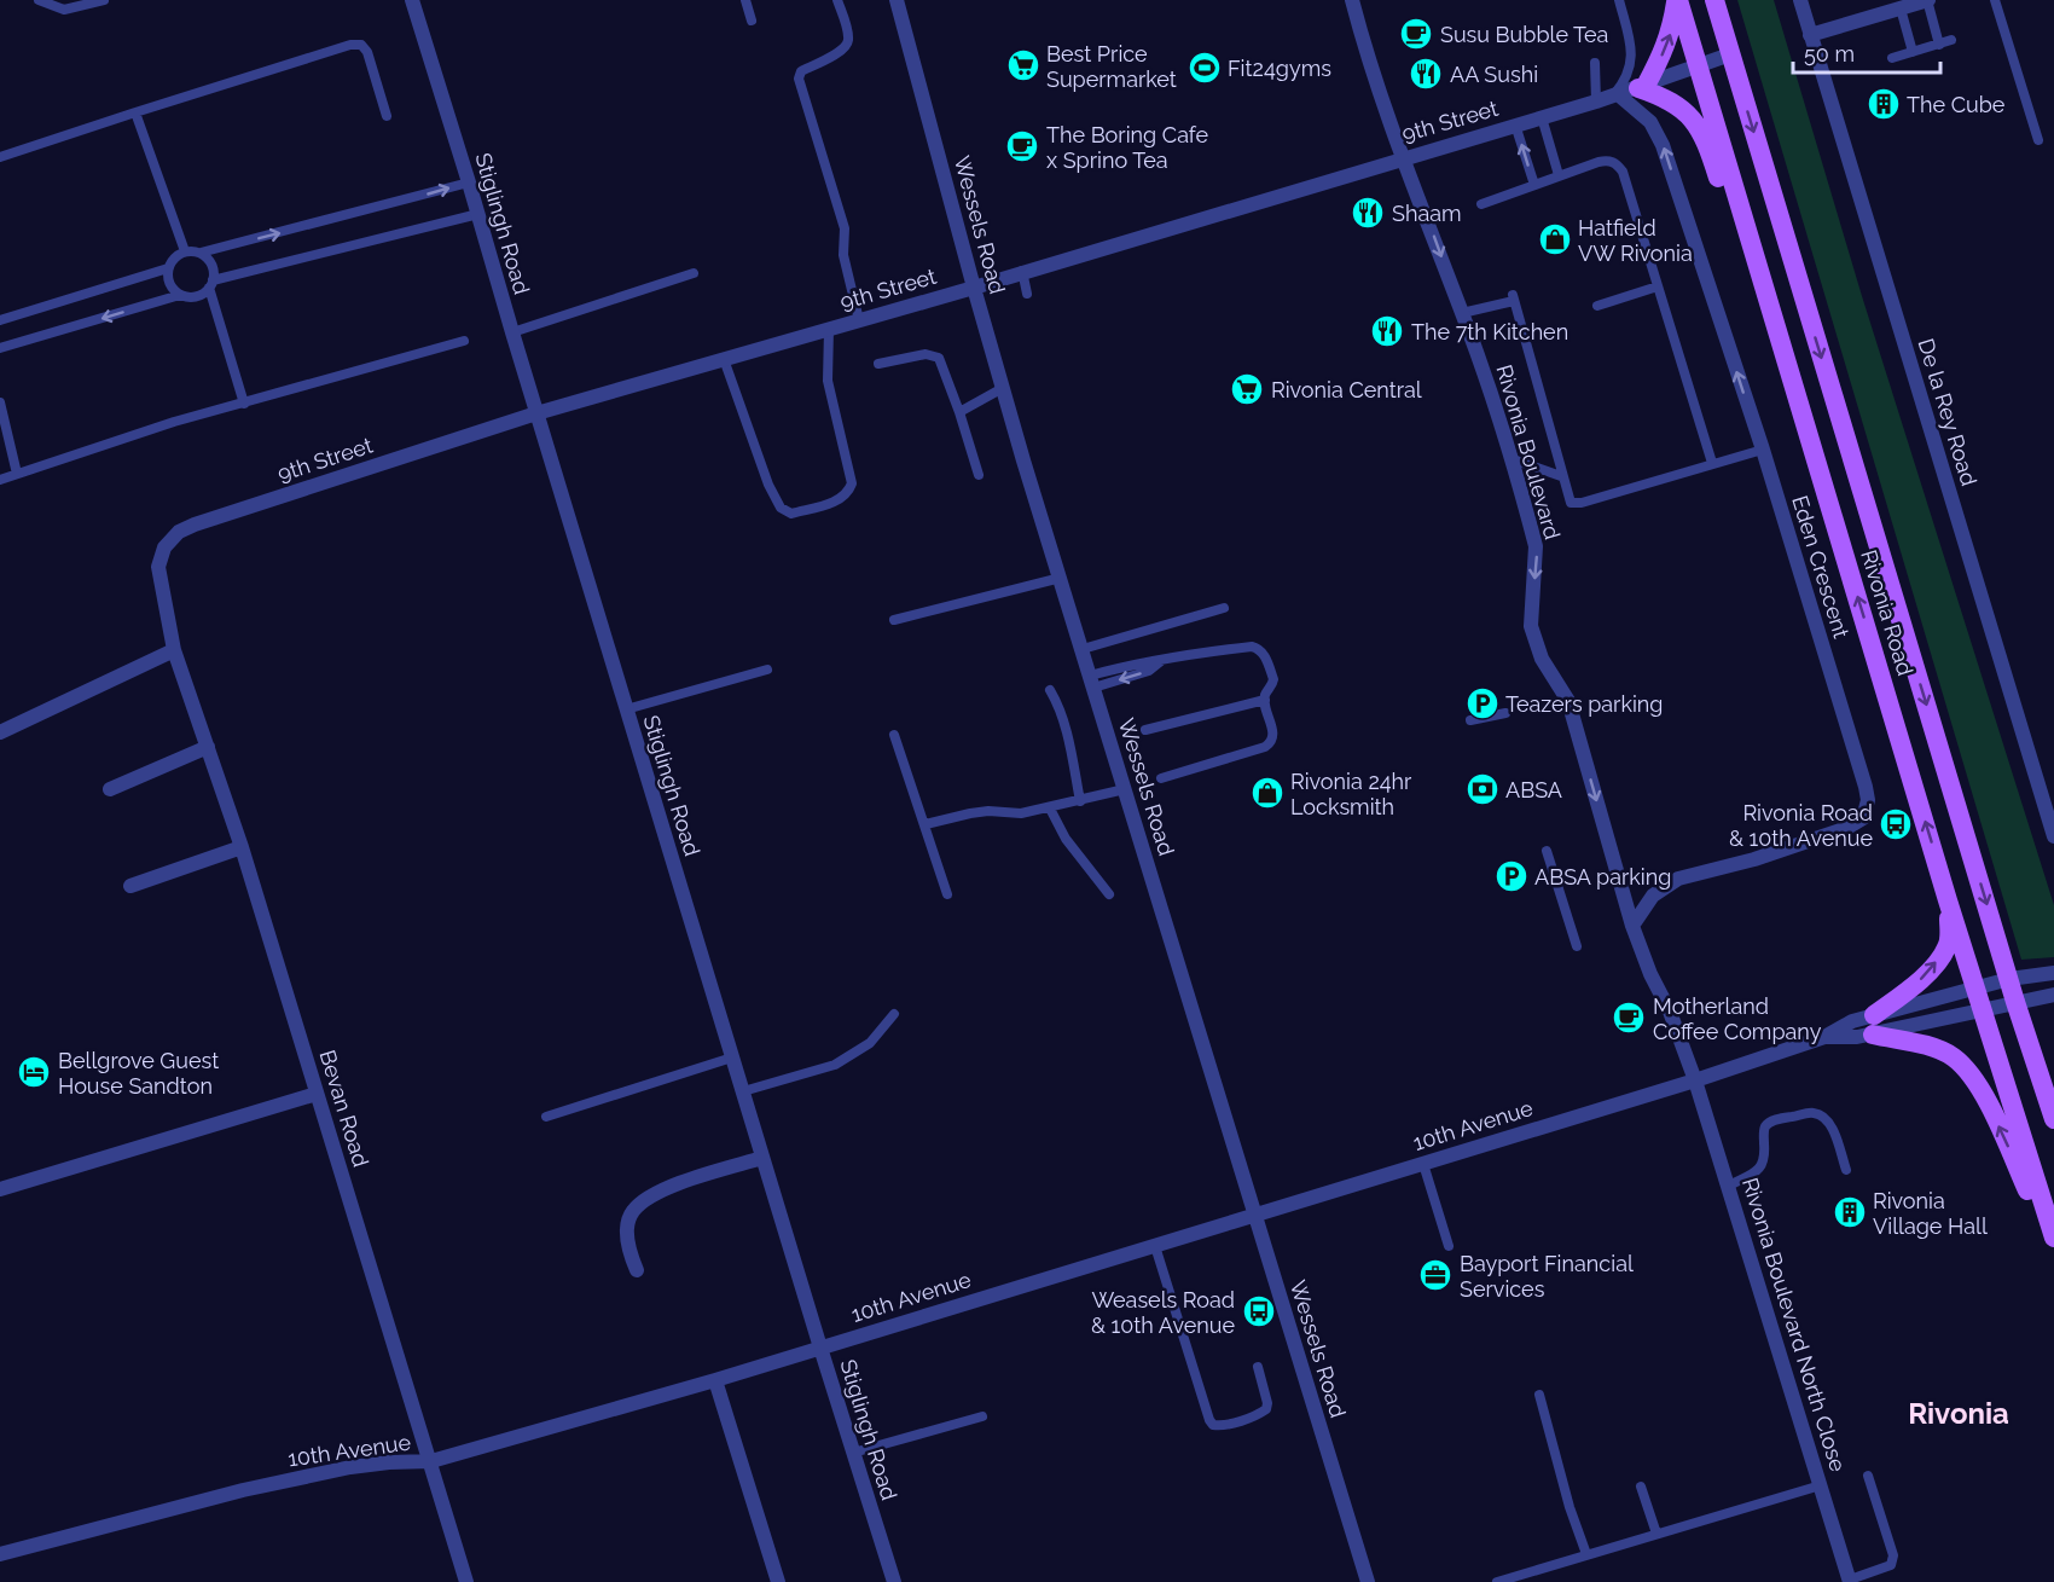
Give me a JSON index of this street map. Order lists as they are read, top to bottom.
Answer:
{
  "streets": {
    "main road": ["Rivonia Road"],
    "street": [
      "9th Street",
      "Stiglingh Road",
      "Wessels Road",
      "De la Rey Road",
      "Rivonia Boulevard",
      "Eden Crescent",
      "Bevan Road",
      "10th Avenue",
      "Rivonia Boulevard North Close"
    ]
  },
  "crossings": [
    ["9th Street", "Stiglingh Road"],
    ["9th Street", "Wessels Road"],
    ["9th Street", "Rivonia Boulevard"],
    ["9th Street", "Eden Crescent"],
    ["9th Street", "Rivonia Road"],
    ["9th Street", "Bevan Road"],
    ["Stiglingh Road", "10th Avenue"],
    ["Wessels Road", "10th Avenue"],
    ["Rivonia Boulevard", "Eden Crescent"],
    ["Rivonia Boulevard", "10th Avenue"],
    ["Rivonia Boulevard", "Rivonia Boulevard North Close"],
    ["Rivonia Road", "10th Avenue"],
    ["Bevan Road", "10th Avenue"],
    ["10th Avenue", "Rivonia Boulevard North Close"]
  ],
  "one_way": ["Rivonia Boulevard", "Eden Crescent"],
  "districts": ["Rivonia"],
  "places": {
    "cafe": ["Susu Bubble Tea", "The Boring Cafe x Sprino Tea", "Motherland Coffee Company"],
    "supermarket": ["Best Price Supermarket", "Rivonia Central"],
    "sports": ["Fit24gyms"],
    "restaurant": ["AA Sushi", "Shaam", "The 7th Kitchen"],
    "building": ["The Cube", "Rivonia Village Hall"],
    "shop": ["Hatfield VW Rivonia", "Rivonia 24hr Locksmith"],
    "parking": ["Teazers parking", "ABSA parking"],
    "bank": ["ABSA"],
    "bus stop": ["Rivonia Road & 10th Avenue", "Weasels Road & 10th Avenue"],
    "hotel": ["Bellgrove Guest House Sandton"],
    "office": ["Bayport Financial Services"]
  },
  "scale_bar": "50 m"
}
